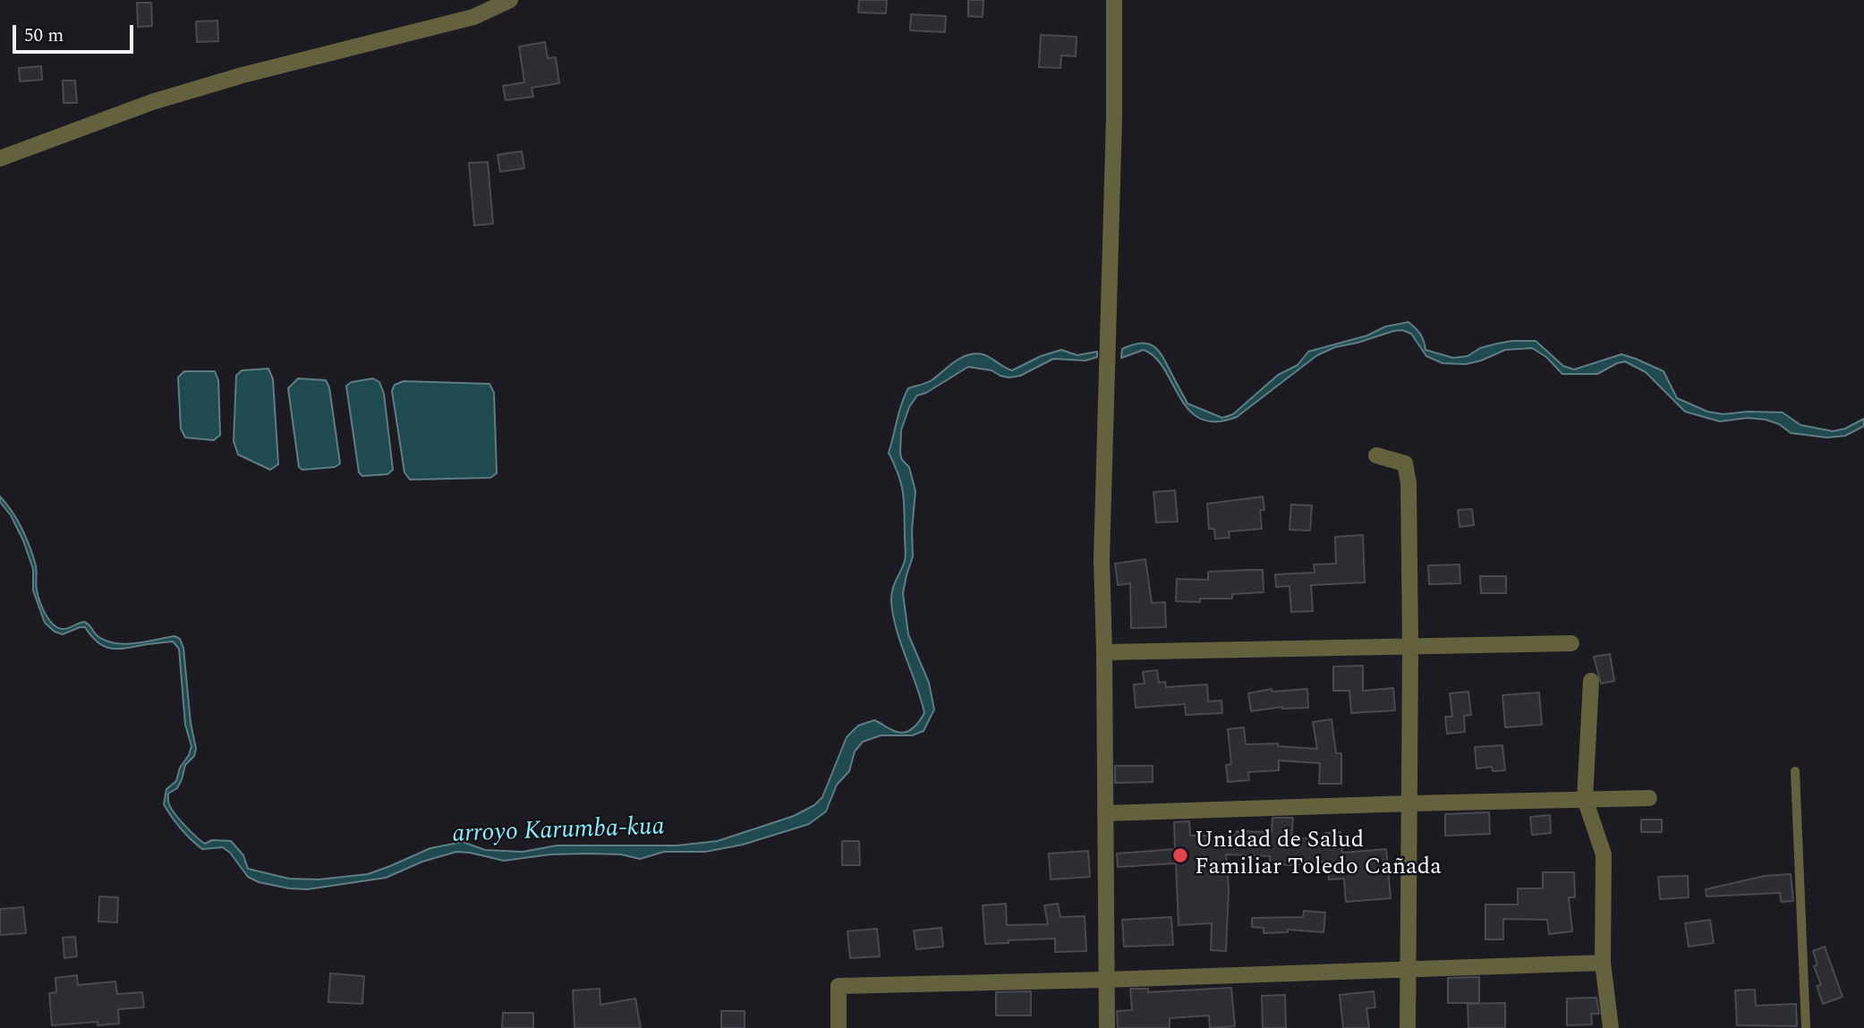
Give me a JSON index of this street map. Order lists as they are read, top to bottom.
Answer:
{
  "water": ["arroyo Karumba-kua"],
  "places": ["Unidad de Salud Familiar Toledo Cañada"],
  "scale_bar": "50 m"
}
